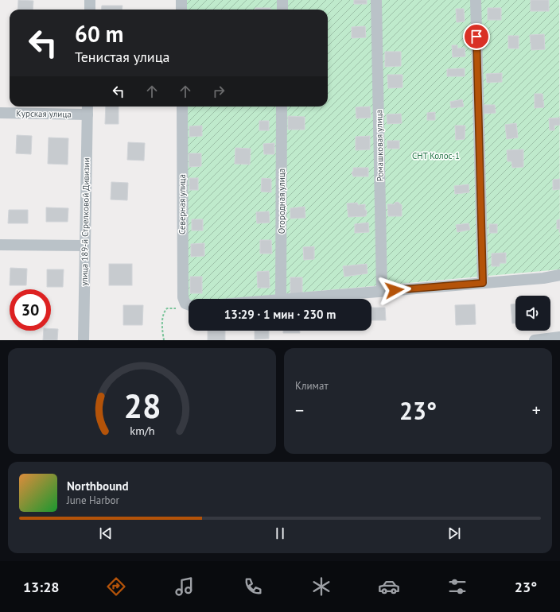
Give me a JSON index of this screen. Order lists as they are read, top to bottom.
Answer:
{
  "streets": {
    "street": [
      "Курская улица",
      "Ромашковая улица",
      "Огородная улица",
      "Северная улица",
      "улица 189-й Стрелковой Дивизии"
    ]
  },
  "crossings": [
    ["Курская улица", "улица 189-й Стрелковой Дивизии"]
  ],
  "parks": ["СНТ Колос-1"],
  "page": {
    "turn": ["60 m", "Тенистая улица"],
    "limit": "30",
    "trip": "13:29 · 1 мин · 230 m",
    "tile": "Климат",
    "heat": ["−", "23°", "+"],
    "song": ["Northbound", "June Harbor"],
    "tabs": ["13:28", "23°"],
    "gauge": ["28", "km/h"]
  }
}
